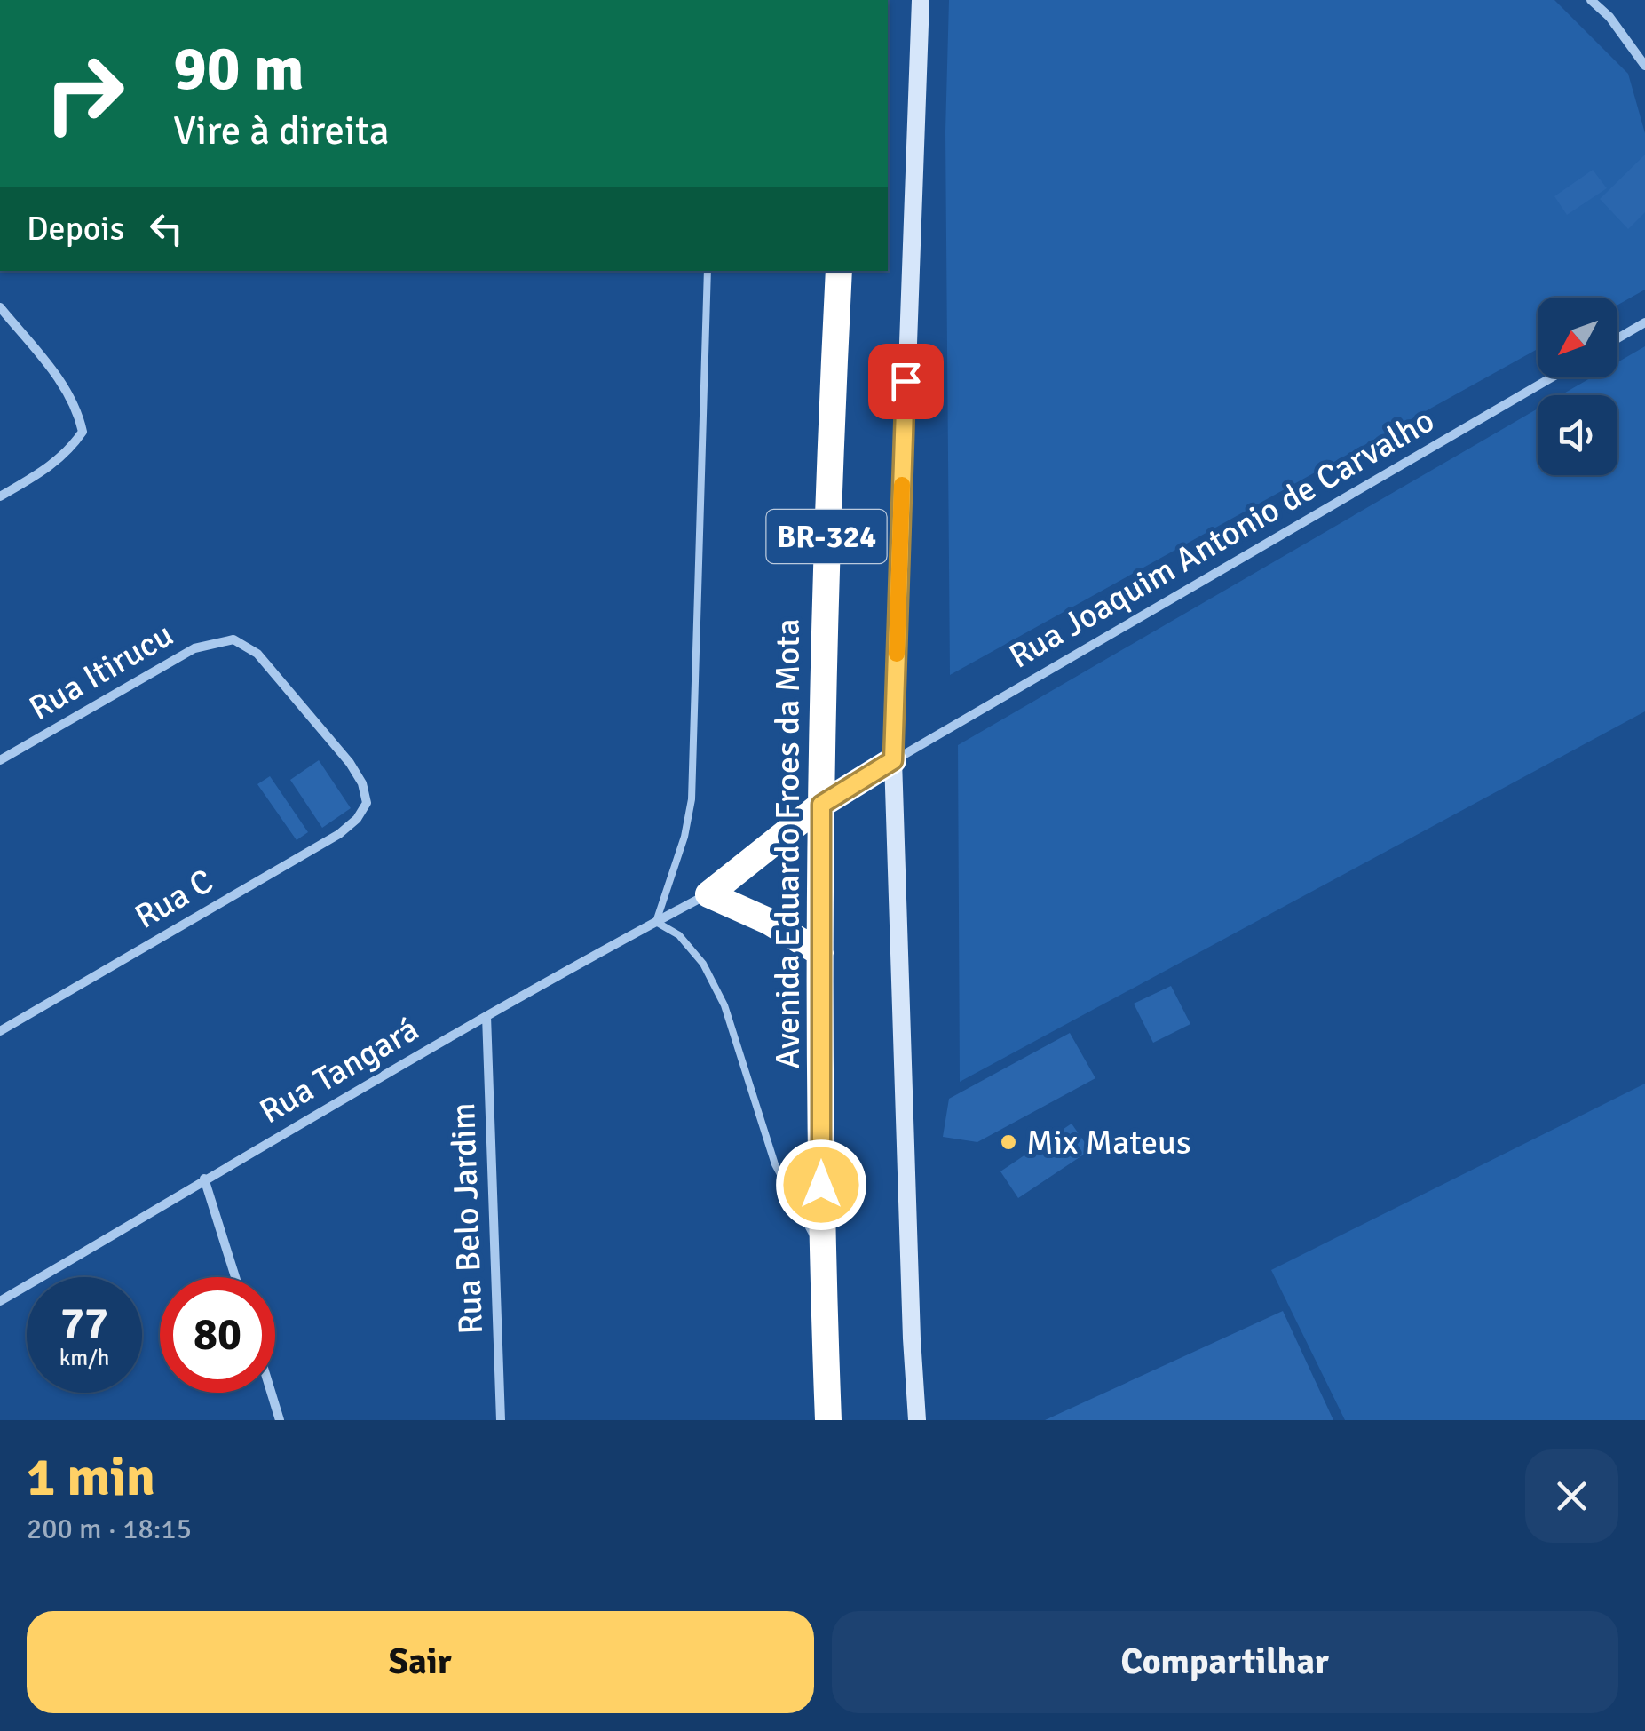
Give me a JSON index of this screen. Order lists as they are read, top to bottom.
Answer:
{
  "streets": {
    "highway": ["BR-324", "Avenida Eduardo Froes da Mota"],
    "street": [
      "Rua Joaquim Antonio de Carvalho",
      "Rua Itirucu",
      "Rua C",
      "Rua Tangará",
      "Rua Belo Jardim"
    ]
  },
  "crossings": [
    ["Rua Itirucu", "Rua C"],
    ["Rua Tangará", "Rua Belo Jardim"]
  ],
  "places": ["Mix Mateus"],
  "north": "bottom left",
  "page": {
    "turn": ["90 m", "Vire à direita"],
    "then": "Depois",
    "speed": "77 km/h",
    "limit": "80",
    "heading": ["1 min", "200 m · 18:15"],
    "buttons": ["Sair", "Compartilhar"]
  }
}
